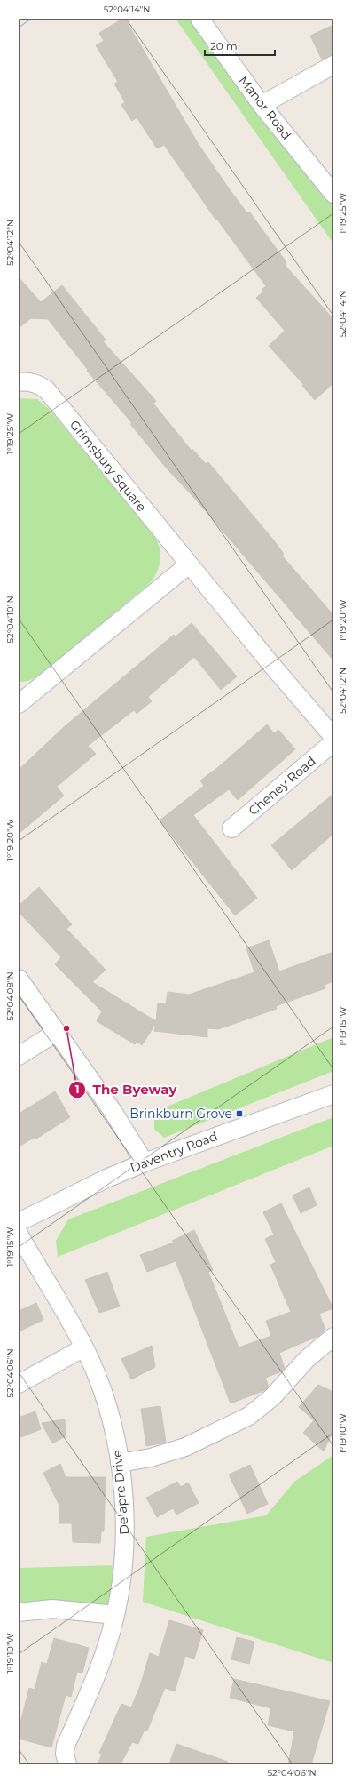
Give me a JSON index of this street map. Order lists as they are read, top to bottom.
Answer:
{
  "streets": {
    "street": [
      "Manor Road",
      "Grimsbury Square",
      "Cheney Road",
      "Daventry Road",
      "Delapre Drive"
    ]
  },
  "places": {
    "other": ["The Byeway"],
    "transit": ["Brinkburn Grove"]
  },
  "scale_bar": "20 m",
  "coordinates": [
    "52°04'14\"N",
    "1°19'25\"W",
    "52°04'12\"N",
    "52°04'10\"N",
    "1°19'20\"W",
    "52°04'08\"N",
    "1°19'15\"W",
    "52°04'06\"N",
    "1°19'10\"W"
  ]
}
